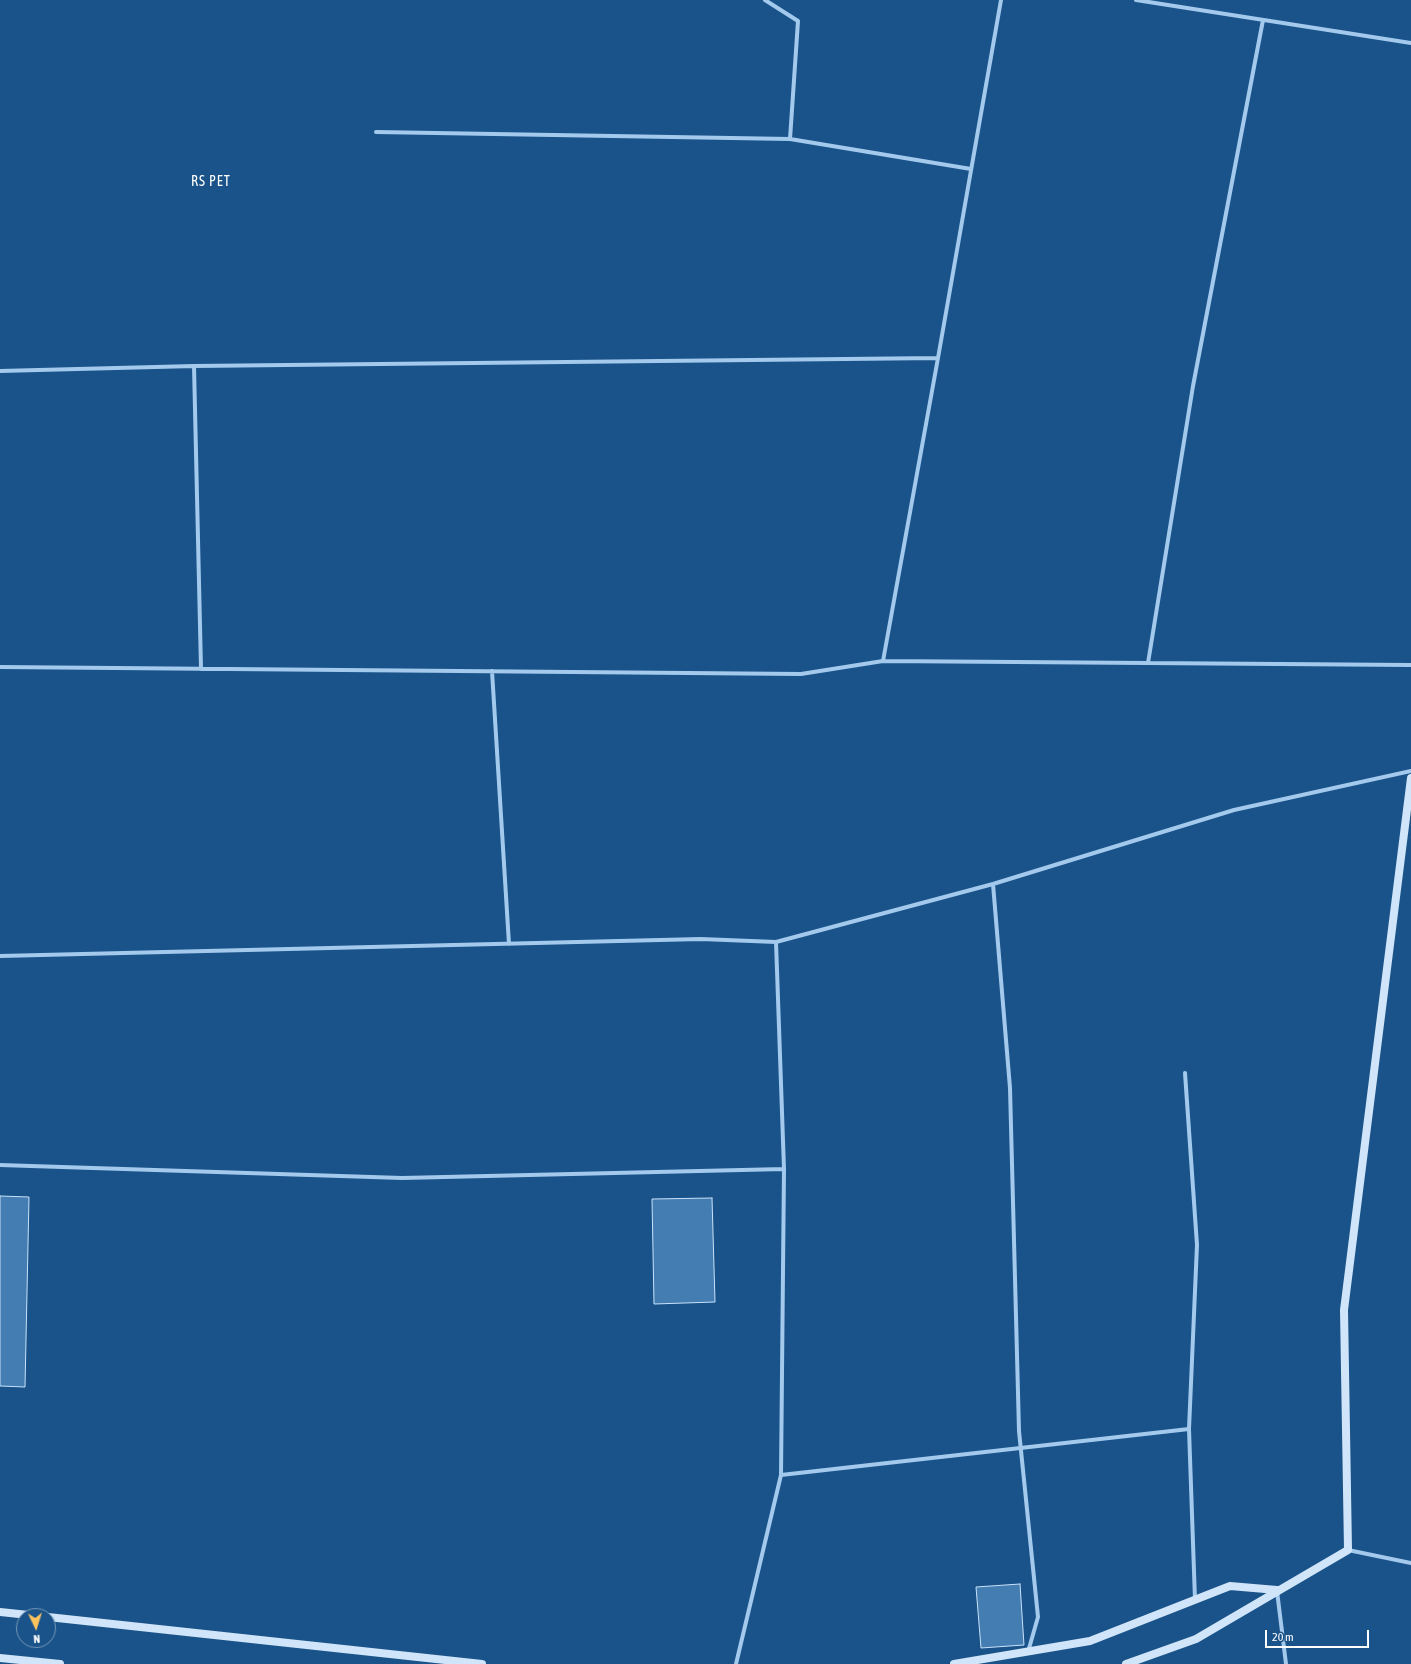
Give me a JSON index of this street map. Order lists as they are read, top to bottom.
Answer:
{
  "districts": ["RS PET"],
  "scale_bar": "20 m",
  "north": "bottom"
}
